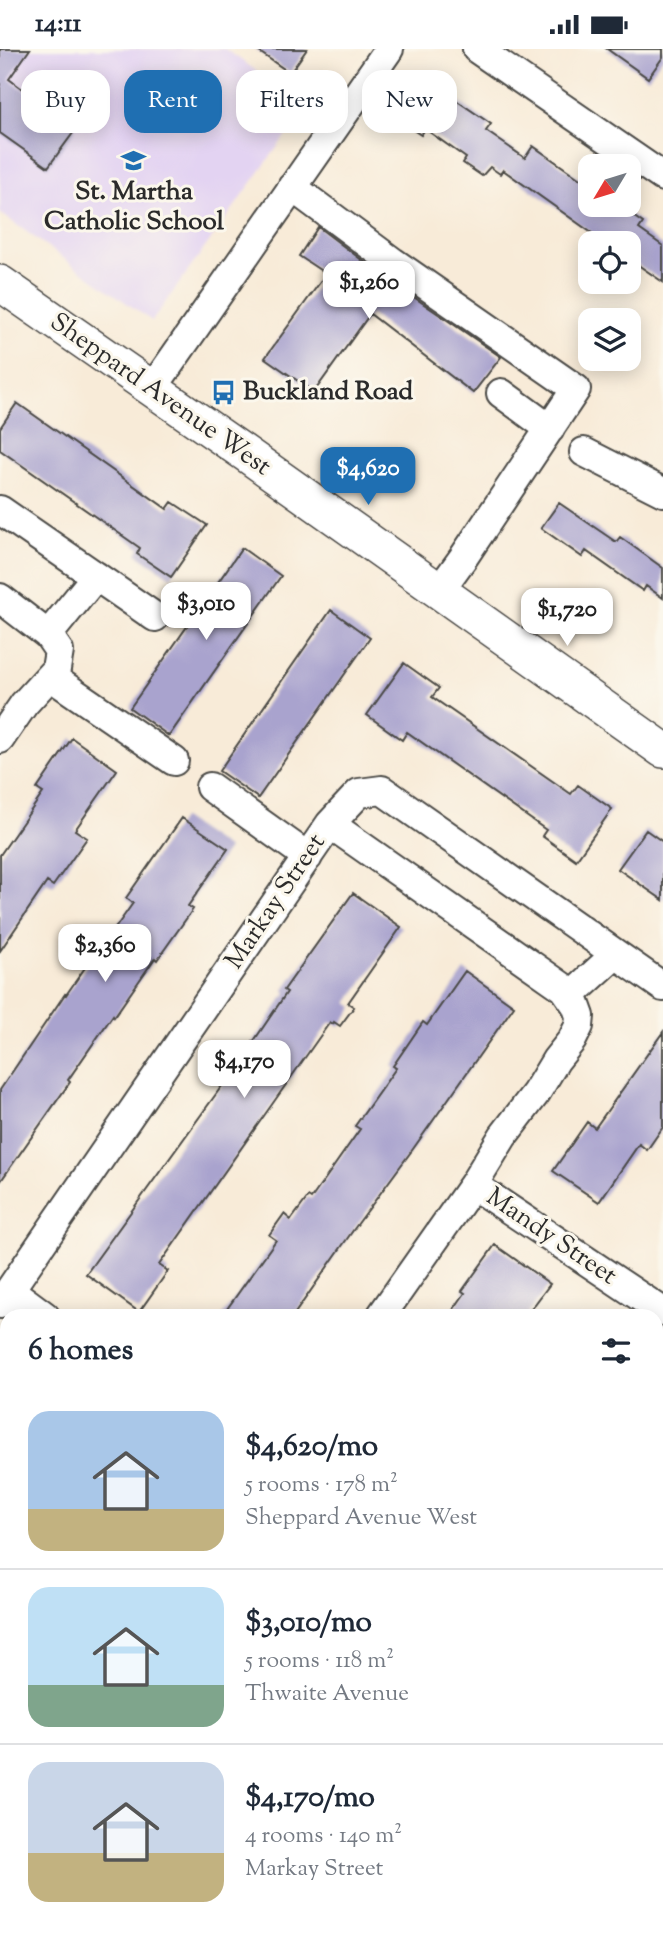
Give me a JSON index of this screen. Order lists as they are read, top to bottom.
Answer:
{
  "streets": {
    "main road": ["Sheppard Avenue West"],
    "street": ["Markay Street", "Mandy Street"]
  },
  "places": {
    "school or university": ["St. Martha Catholic School"],
    "bus stop": ["Buckland Road"]
  },
  "north": "bottom left",
  "page": {
    "status": "14:11",
    "chip": [
      "Buy",
      "Rent",
      "Filters",
      "New"
    ],
    "price": [
      "$1,260",
      "$4,620",
      "$3,010",
      "$1,720",
      "$2,360",
      "$4,170"
    ],
    "heading": "6 homes",
    "list": [
      {
        "name": "$4,620/mo",
        "note": "5 rooms · 178 m² · Sheppard Avenue West"
      },
      {
        "name": "$3,010/mo",
        "note": "5 rooms · 118 m² · Thwaite Avenue"
      },
      {
        "name": "$4,170/mo",
        "note": "4 rooms · 140 m² · Markay Street"
      }
    ]
  }
}
